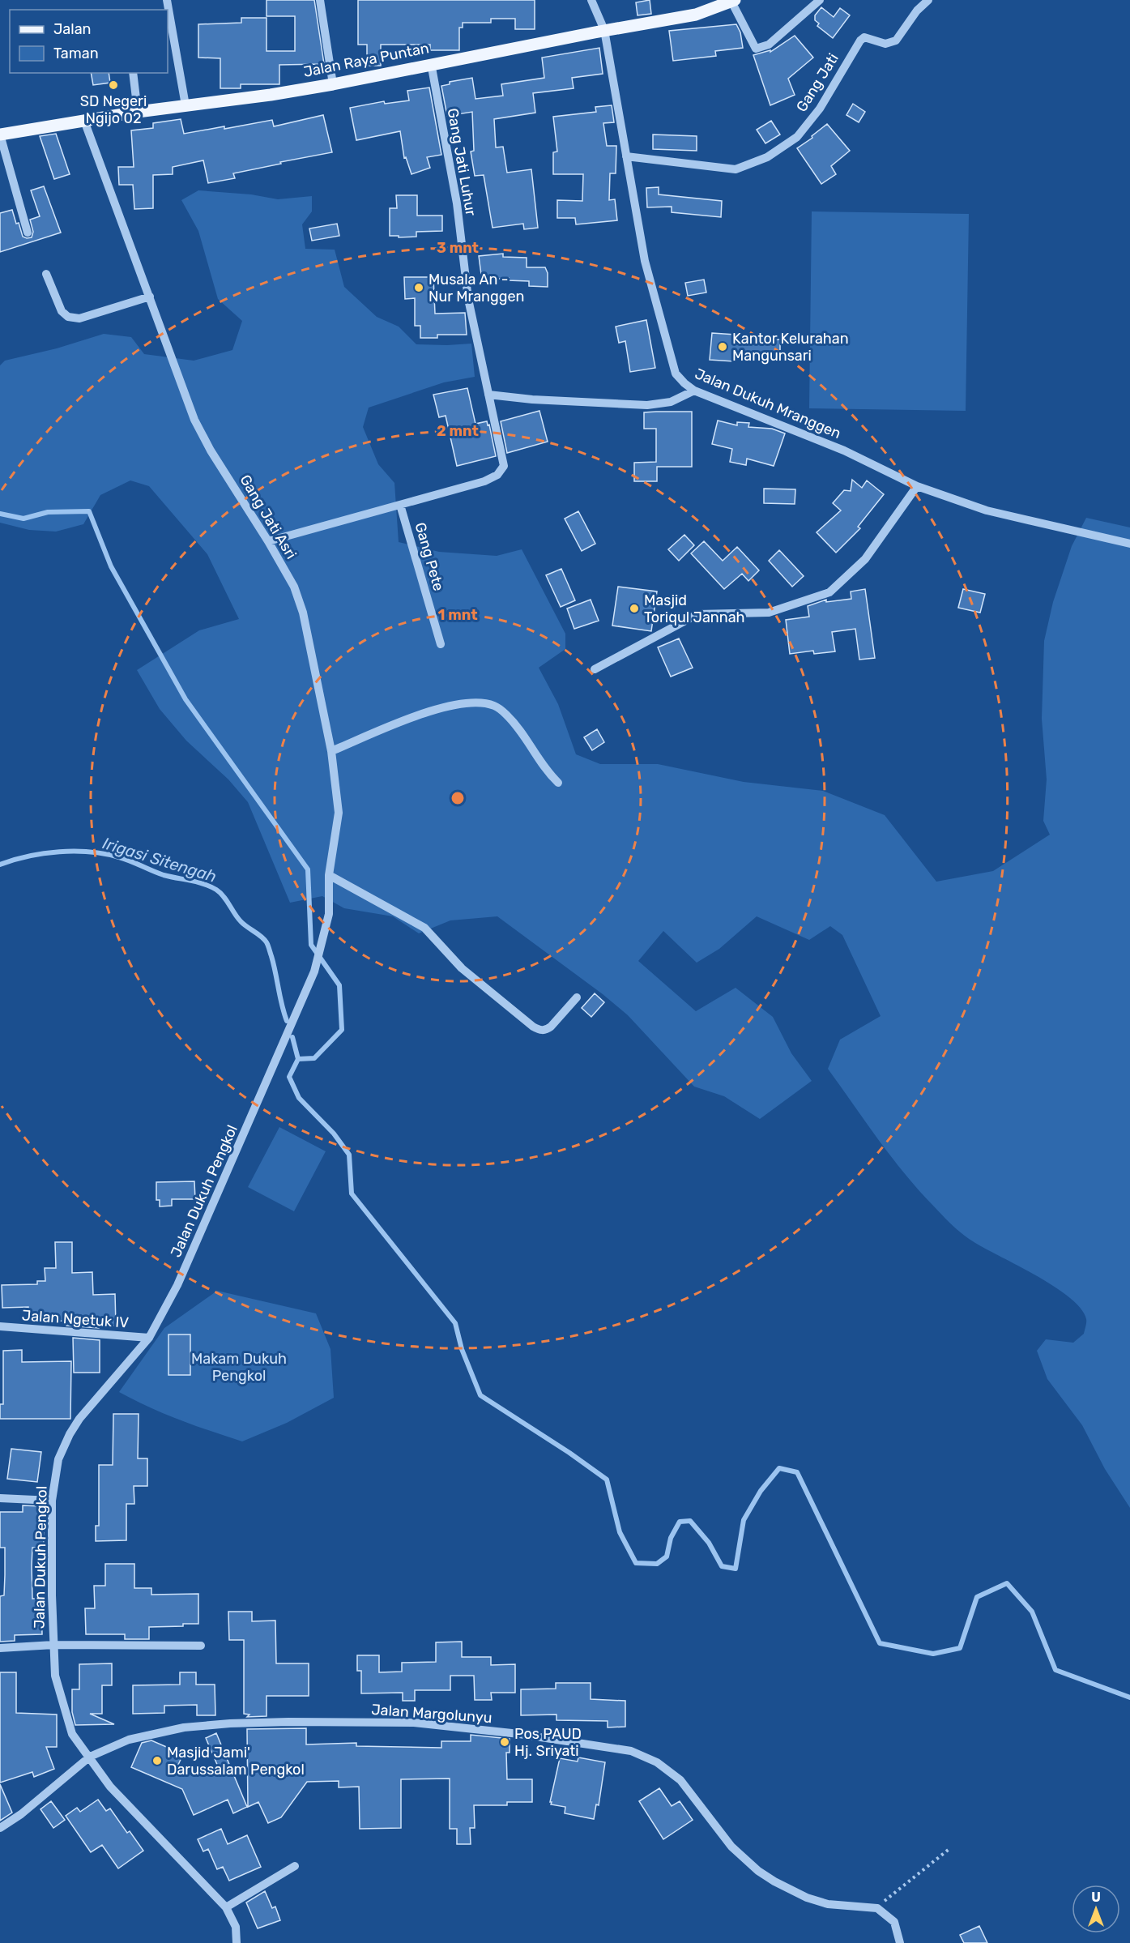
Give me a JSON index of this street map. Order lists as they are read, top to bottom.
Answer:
{
  "streets": {
    "main road": ["Jalan Raya Puntan"],
    "street": [
      "Gang Jati",
      "Gang Jati Luhur",
      "Jalan Dukuh Mranggen",
      "Gang Jati Asri",
      "Gang Pete",
      "Jalan Dukuh Pengkol",
      "Jalan Ngetuk IV",
      "Jalan Margolunyu"
    ]
  },
  "crossings": [
    ["Jalan Raya Puntan", "Gang Jati Luhur"],
    ["Jalan Raya Puntan", "Jalan Dukuh Mranggen"],
    ["Jalan Raya Puntan", "Gang Jati Asri"],
    ["Gang Jati", "Jalan Dukuh Mranggen"],
    ["Gang Jati Luhur", "Gang Pete"],
    ["Gang Jati Asri", "Jalan Dukuh Pengkol"],
    ["Jalan Dukuh Pengkol", "Jalan Ngetuk IV"],
    ["Jalan Dukuh Pengkol", "Jalan Margolunyu"]
  ],
  "water": ["Irigasi Sitengah"],
  "parks": ["Makam Dukuh Pengkol"],
  "places": [
    "SD Negeri Ngijo 02",
    "Musala An - Nur Mranggen",
    "Kantor Kelurahan Mangunsari",
    "Masjid Toriqul Jannah",
    "Pos PAUD Hj. Sriyati",
    "Masjid Jami' Darussalam Pengkol"
  ],
  "legend": ["Jalan", "Taman"],
  "north": "top",
  "rings": ["3 mnt", "2 mnt", "1 mnt"]
}
